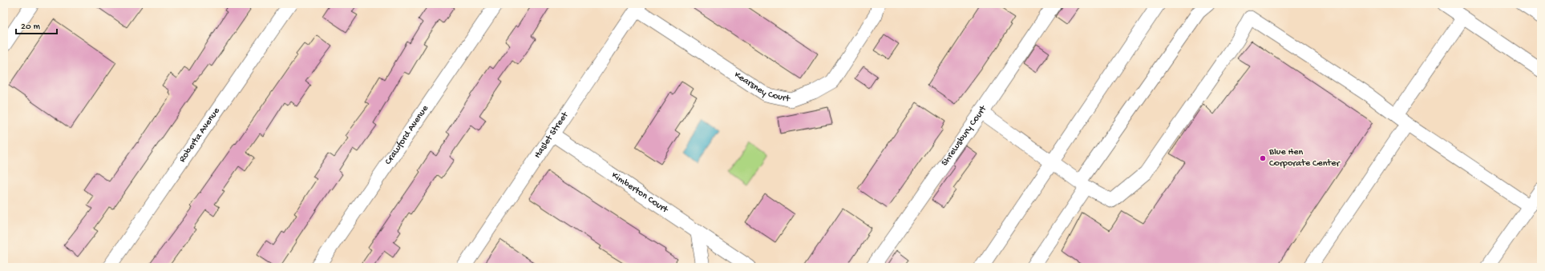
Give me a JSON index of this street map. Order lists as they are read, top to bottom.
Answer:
{
  "streets": {
    "street": [
      "Kearsney Court",
      "Roberta Avenue",
      "Crawford Avenue",
      "Haslet Street",
      "Shrewsbury Court",
      "Kimberton Court"
    ]
  },
  "crossings": [
    ["Kearsney Court", "Haslet Street"],
    ["Haslet Street", "Kimberton Court"]
  ],
  "places": ["Blue Hen Corporate Center"],
  "scale_bar": "20 m"
}
